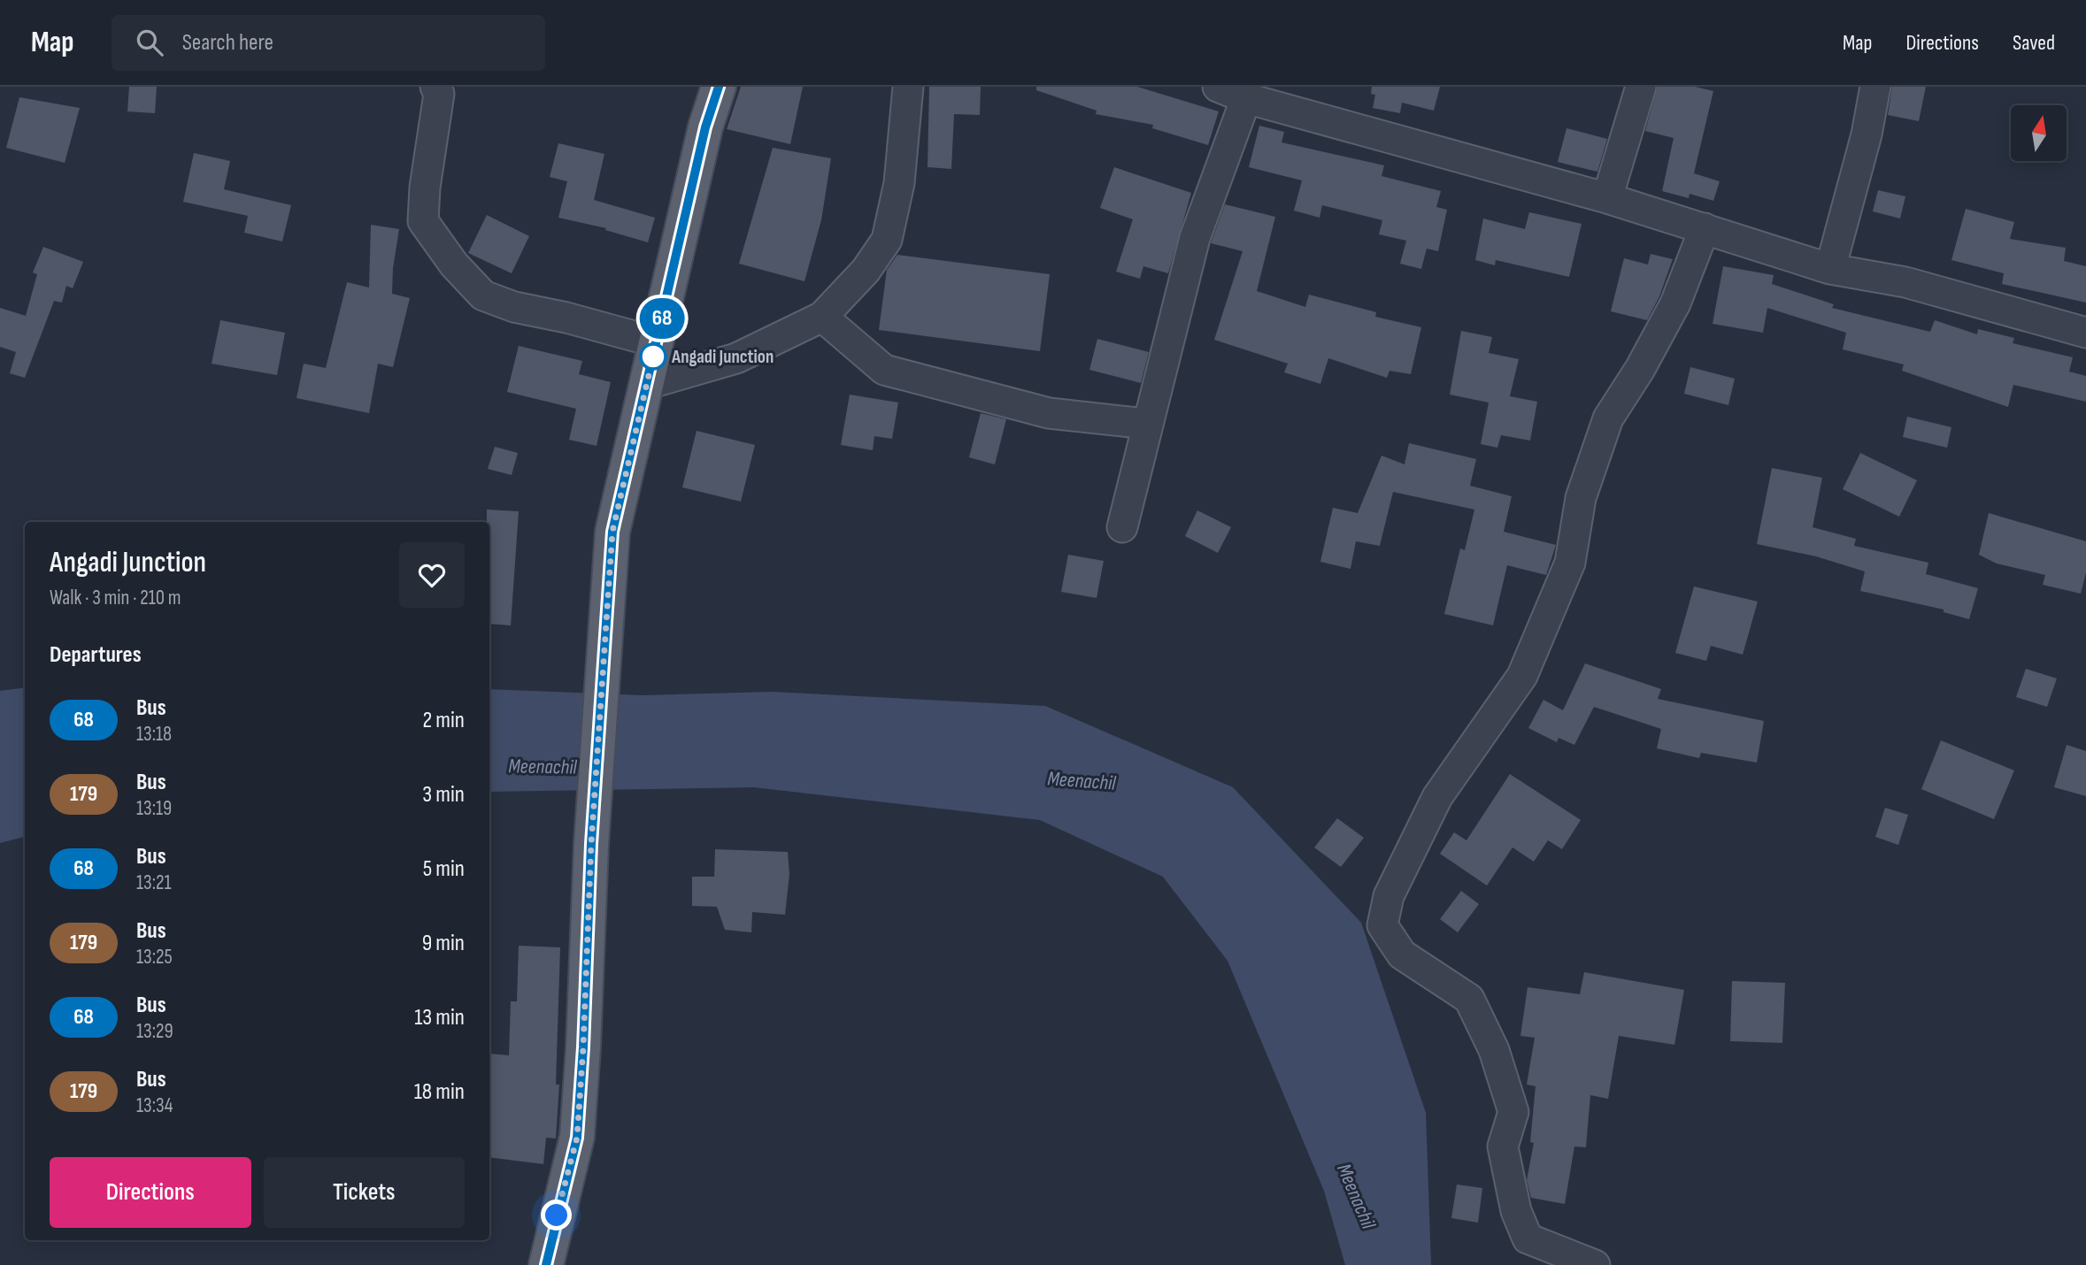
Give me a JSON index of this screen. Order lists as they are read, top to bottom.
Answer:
{
  "water": ["Meenachil"],
  "places": ["Angadi Junction"],
  "lines": ["bus line 68"],
  "north": "top",
  "page": {
    "header": "Map",
    "search": "Search here",
    "nav": ["Map", "Directions", "Saved"],
    "on_map": "68",
    "heading": [
      ["Angadi Junction", "Walk · 3 min · 210 m"],
      "Departures"
    ],
    "list": [
      {
        "mark": "68",
        "name": "Bus",
        "note": "13:18",
        "value": "2 min"
      },
      {
        "mark": "179",
        "name": "Bus",
        "note": "13:19",
        "value": "3 min"
      },
      {
        "mark": "68",
        "name": "Bus",
        "note": "13:21",
        "value": "5 min"
      },
      {
        "mark": "179",
        "name": "Bus",
        "note": "13:25",
        "value": "9 min"
      },
      {
        "mark": "68",
        "name": "Bus",
        "note": "13:29",
        "value": "13 min"
      },
      {
        "mark": "179",
        "name": "Bus",
        "note": "13:34",
        "value": "18 min"
      }
    ],
    "buttons": ["Directions", "Tickets"]
  }
}
